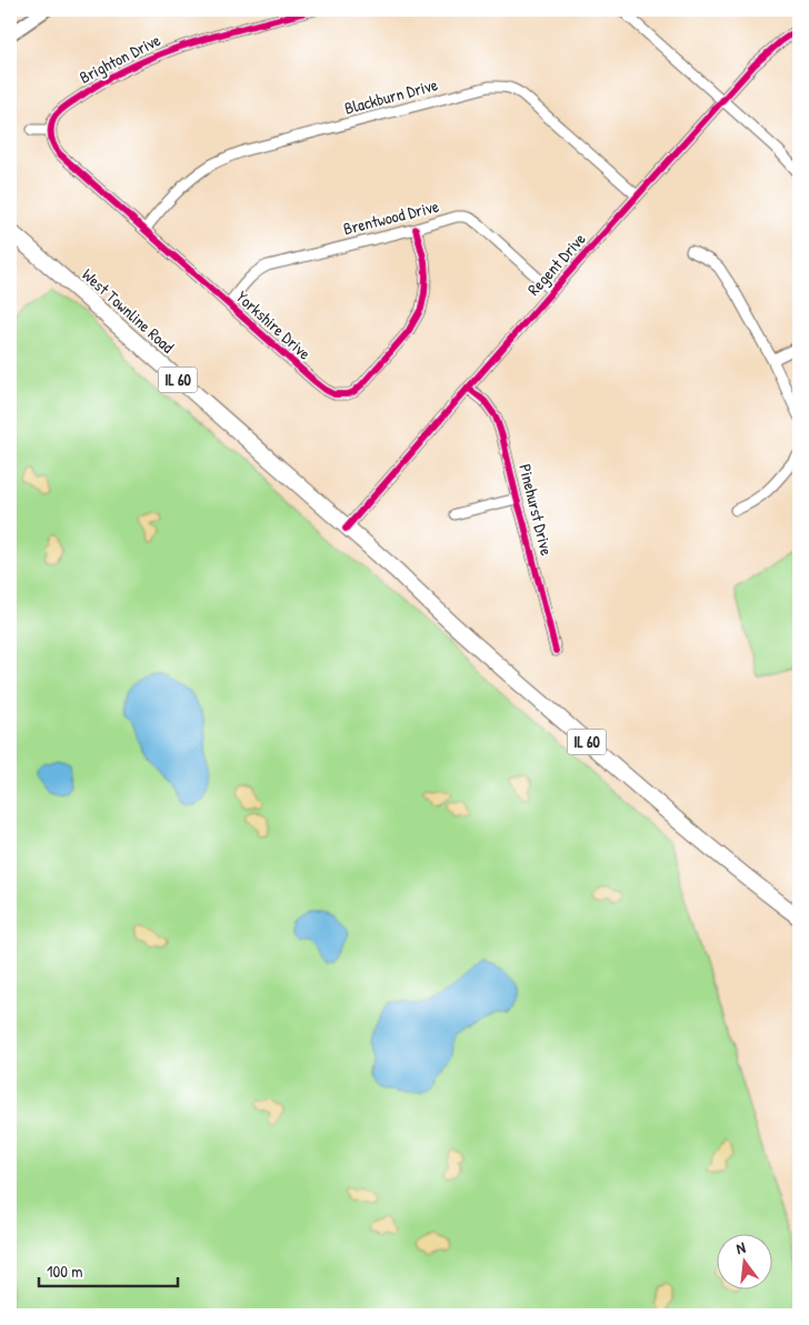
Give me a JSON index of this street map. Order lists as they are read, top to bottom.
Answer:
{
  "streets": {
    "main road": ["West Townline Road", "IL 60"],
    "street": [
      "Brighton Drive",
      "Blackburn Drive",
      "Brentwood Drive",
      "Regent Drive",
      "Yorkshire Drive",
      "Pinehurst Drive"
    ]
  },
  "crossings": [
    ["Brighton Drive", "Yorkshire Drive"],
    ["Blackburn Drive", "Regent Drive"],
    ["Blackburn Drive", "Yorkshire Drive"],
    ["Brentwood Drive", "Regent Drive"],
    ["Brentwood Drive", "Yorkshire Drive"],
    ["Regent Drive", "West Townline Road"],
    ["Regent Drive", "IL 60"],
    ["Regent Drive", "Pinehurst Drive"],
    ["West Townline Road", "IL 60"]
  ],
  "scale_bar": "100 m",
  "north": "top"
}
